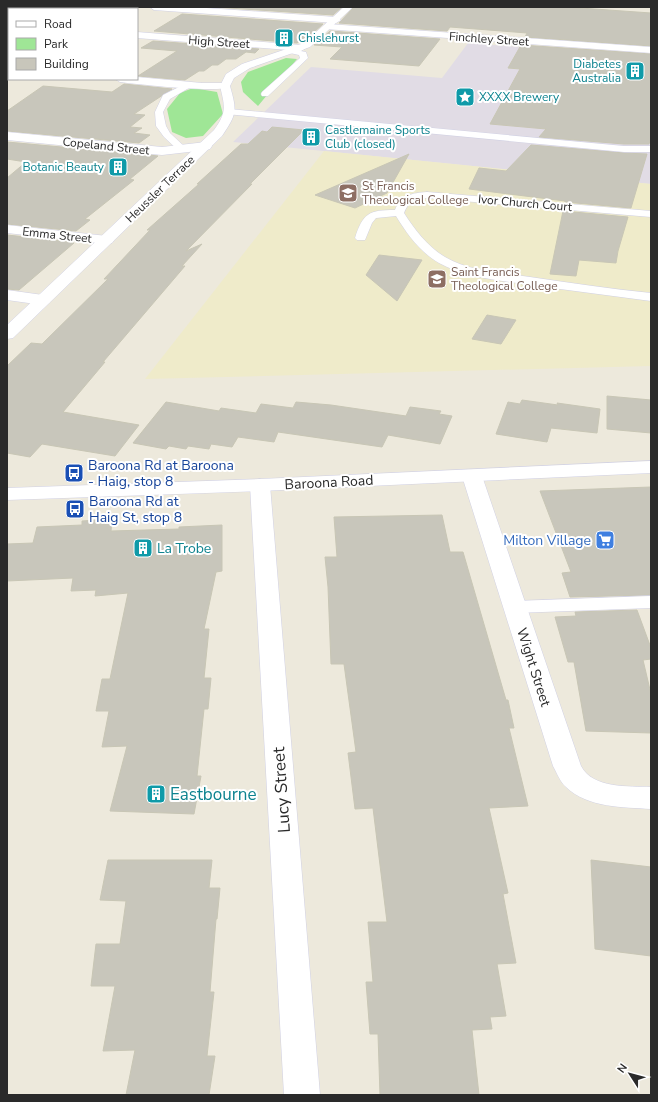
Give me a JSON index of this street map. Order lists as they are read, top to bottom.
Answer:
{
  "streets": {
    "street": [
      "Finchley Street",
      "High Street",
      "Copeland Street",
      "Heussler Terrace",
      "Emma Street",
      "Baroona Road",
      "Wight Street",
      "Lucy Street"
    ],
    "lane": ["Ivor Church Court"]
  },
  "crossings": [
    ["Copeland Street", "Heussler Terrace"],
    ["Heussler Terrace", "Emma Street"],
    ["Baroona Road", "Wight Street"],
    ["Baroona Road", "Lucy Street"]
  ],
  "places": {
    "building": [
      "Chislehurst",
      "Diabetes Australia",
      "Castlemaine Sports Club (closed)",
      "Botanic Beauty",
      "La Trobe",
      "Eastbourne"
    ],
    "place": ["XXXX Brewery"],
    "school or university": ["St Francis Theological College", "Saint Francis Theological College"],
    "bus stop": ["Baroona Rd at Baroona - Haig, stop 8", "Baroona Rd at Haig St, stop 8"],
    "supermarket": ["Milton Village"]
  },
  "legend": ["Road", "Park", "Building"],
  "north": "top left"
}
